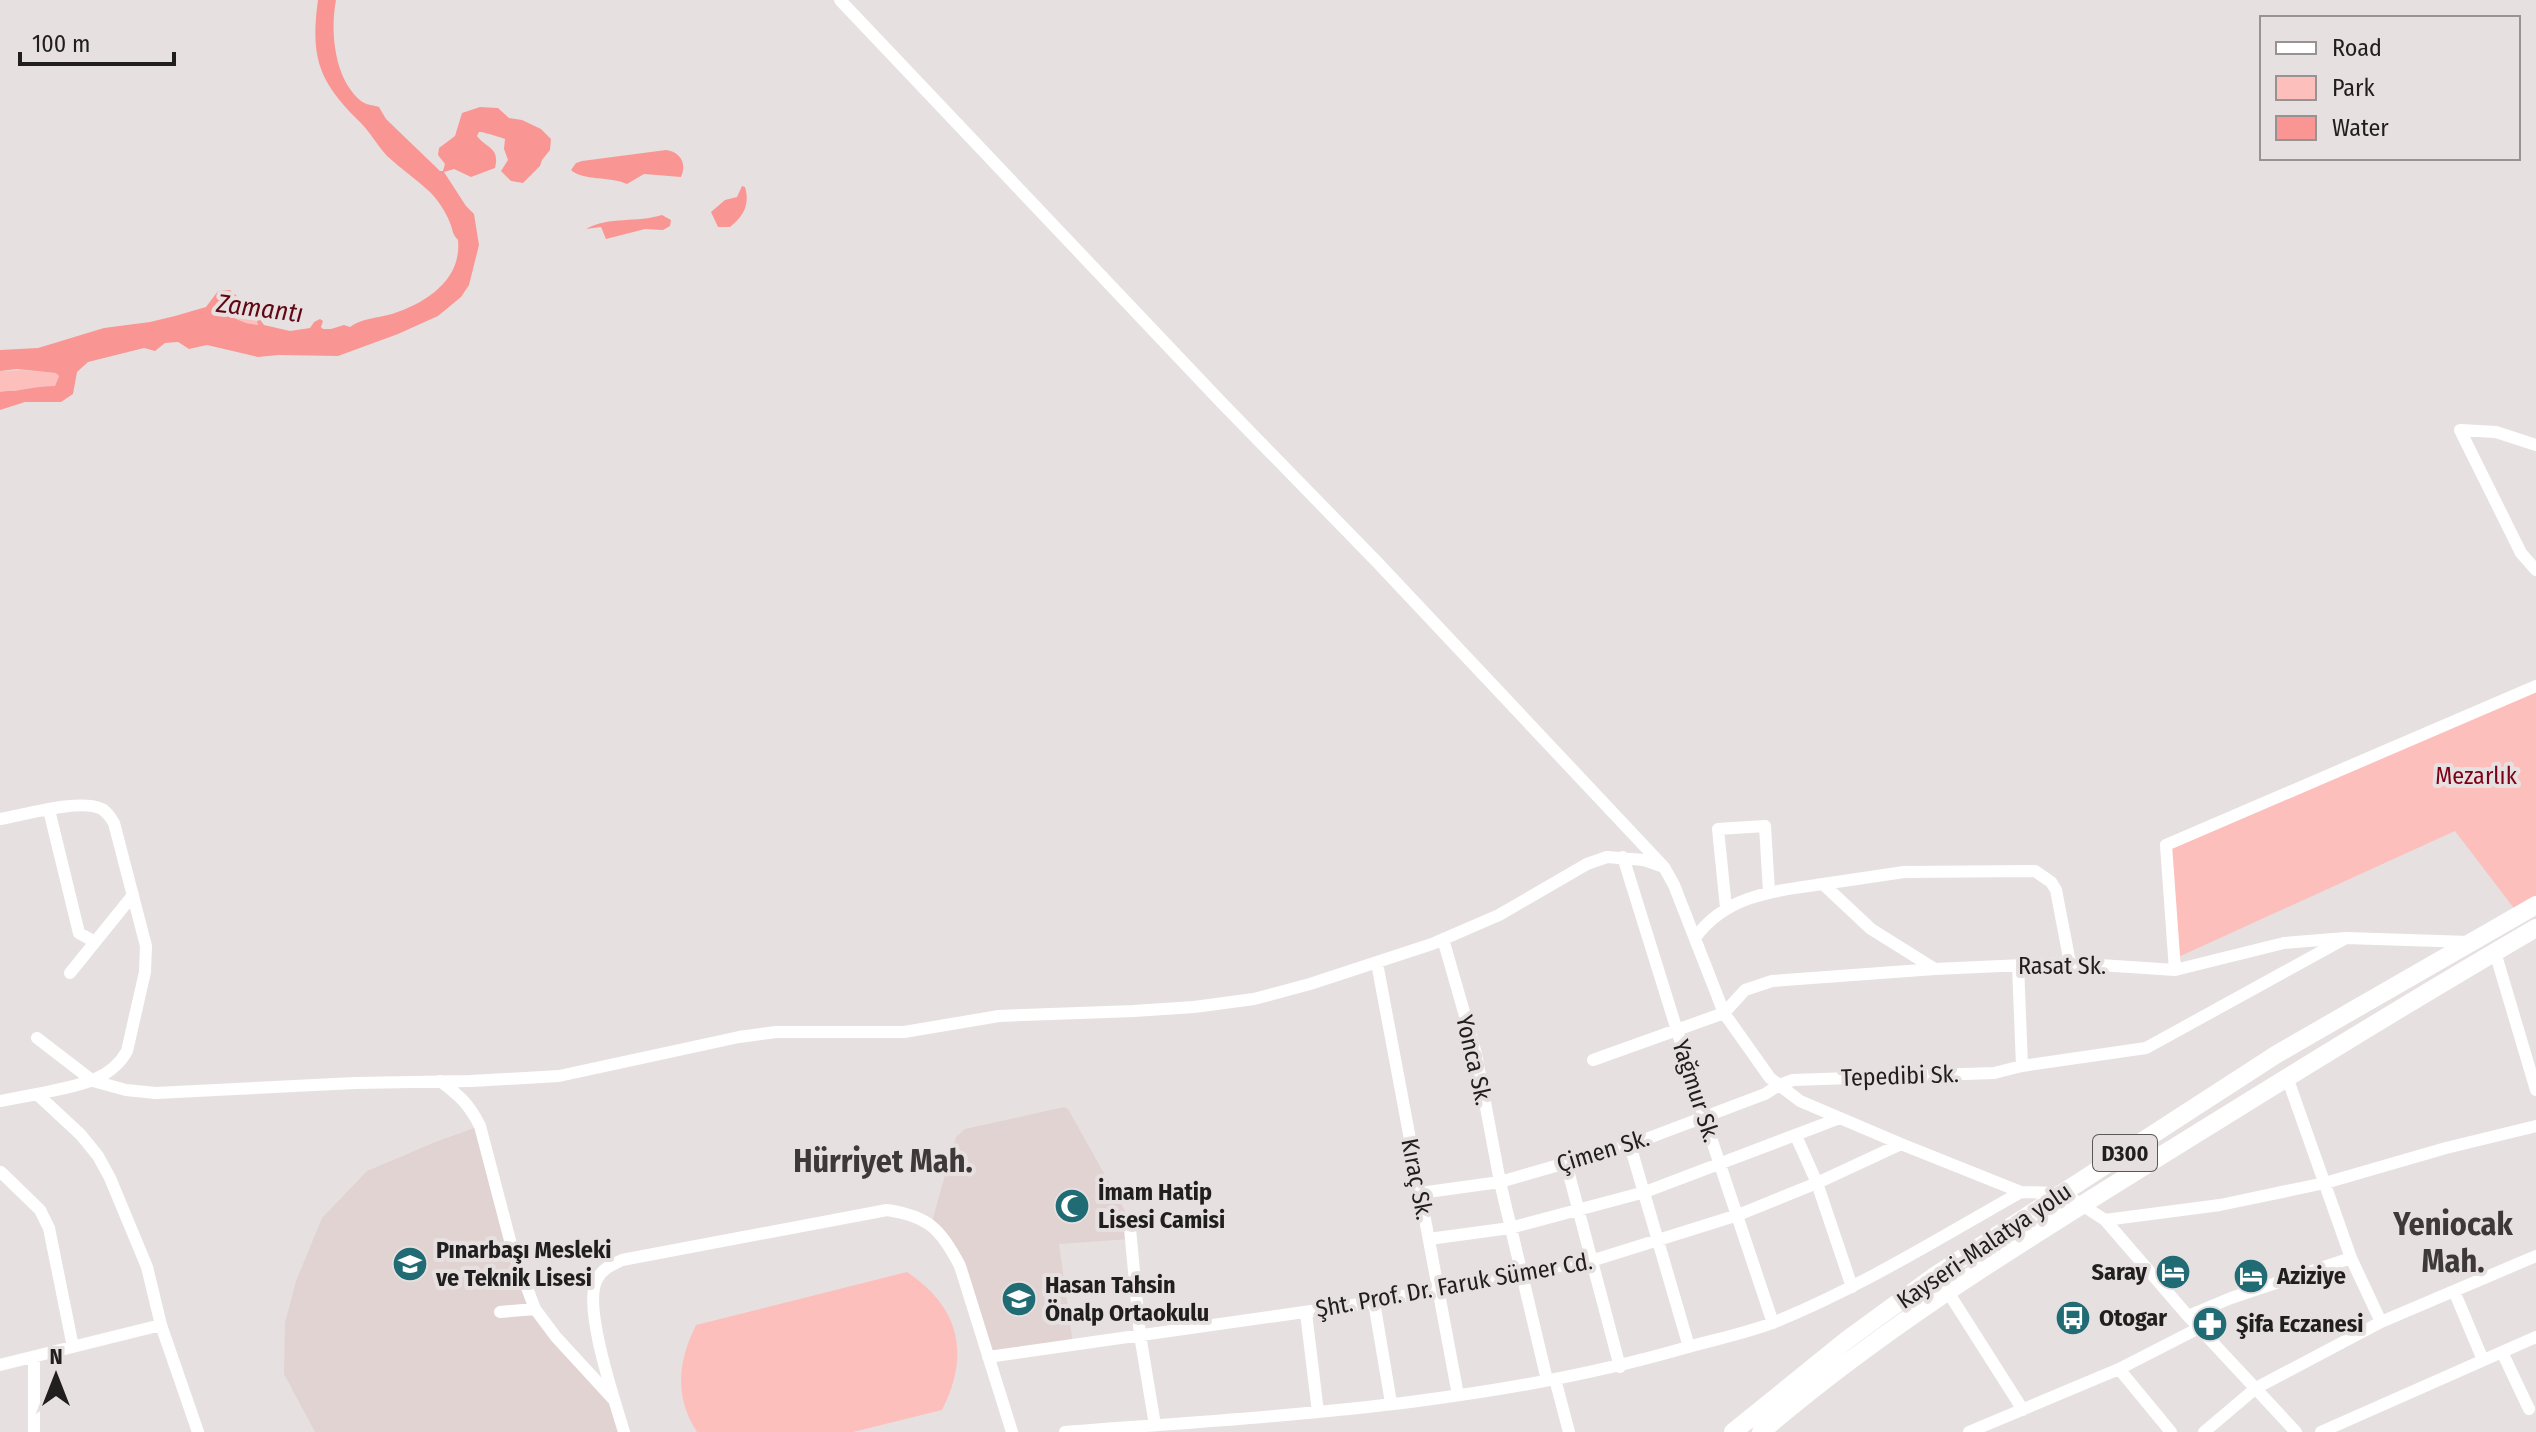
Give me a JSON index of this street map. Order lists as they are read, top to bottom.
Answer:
{
  "streets": {
    "highway": ["D300", "Kayseri-Malatya yolu"],
    "street": [
      "Rasat Sk.",
      "Yonca Sk.",
      "Tepedibi Sk.",
      "Yağmur Sk.",
      "Çimen Sk.",
      "Kıraç Sk.",
      "Şht. Prof. Dr. Faruk Sümer Cd."
    ]
  },
  "crossings": [
    ["Rasat Sk.", "Tepedibi Sk."],
    ["Rasat Sk.", "Kayseri-Malatya yolu"],
    ["Yonca Sk.", "Çimen Sk."],
    ["Yonca Sk.", "Şht. Prof. Dr. Faruk Sümer Cd."],
    ["Tepedibi Sk.", "Çimen Sk."],
    ["Yağmur Sk.", "Çimen Sk."],
    ["Yağmur Sk.", "Şht. Prof. Dr. Faruk Sümer Cd."],
    ["Çimen Sk.", "Kıraç Sk."],
    ["Kıraç Sk.", "Şht. Prof. Dr. Faruk Sümer Cd."]
  ],
  "districts": ["Hürriyet Mah.", "Yeniocak Mah."],
  "water": ["Zamantı"],
  "parks": ["Mezarlık"],
  "places": {
    "mosque": ["İmam Hatip Lisesi Camisi"],
    "school or university": ["Pınarbaşı Mesleki ve Teknik Lisesi", "Hasan Tahsin Önalp Ortaokulu"],
    "hotel": ["Saray", "Aziziye"],
    "bus stop": ["Otogar"],
    "pharmacy": ["Şifa Eczanesi"]
  },
  "legend": ["Road", "Park", "Water"],
  "scale_bar": "100 m",
  "north": "top"
}
